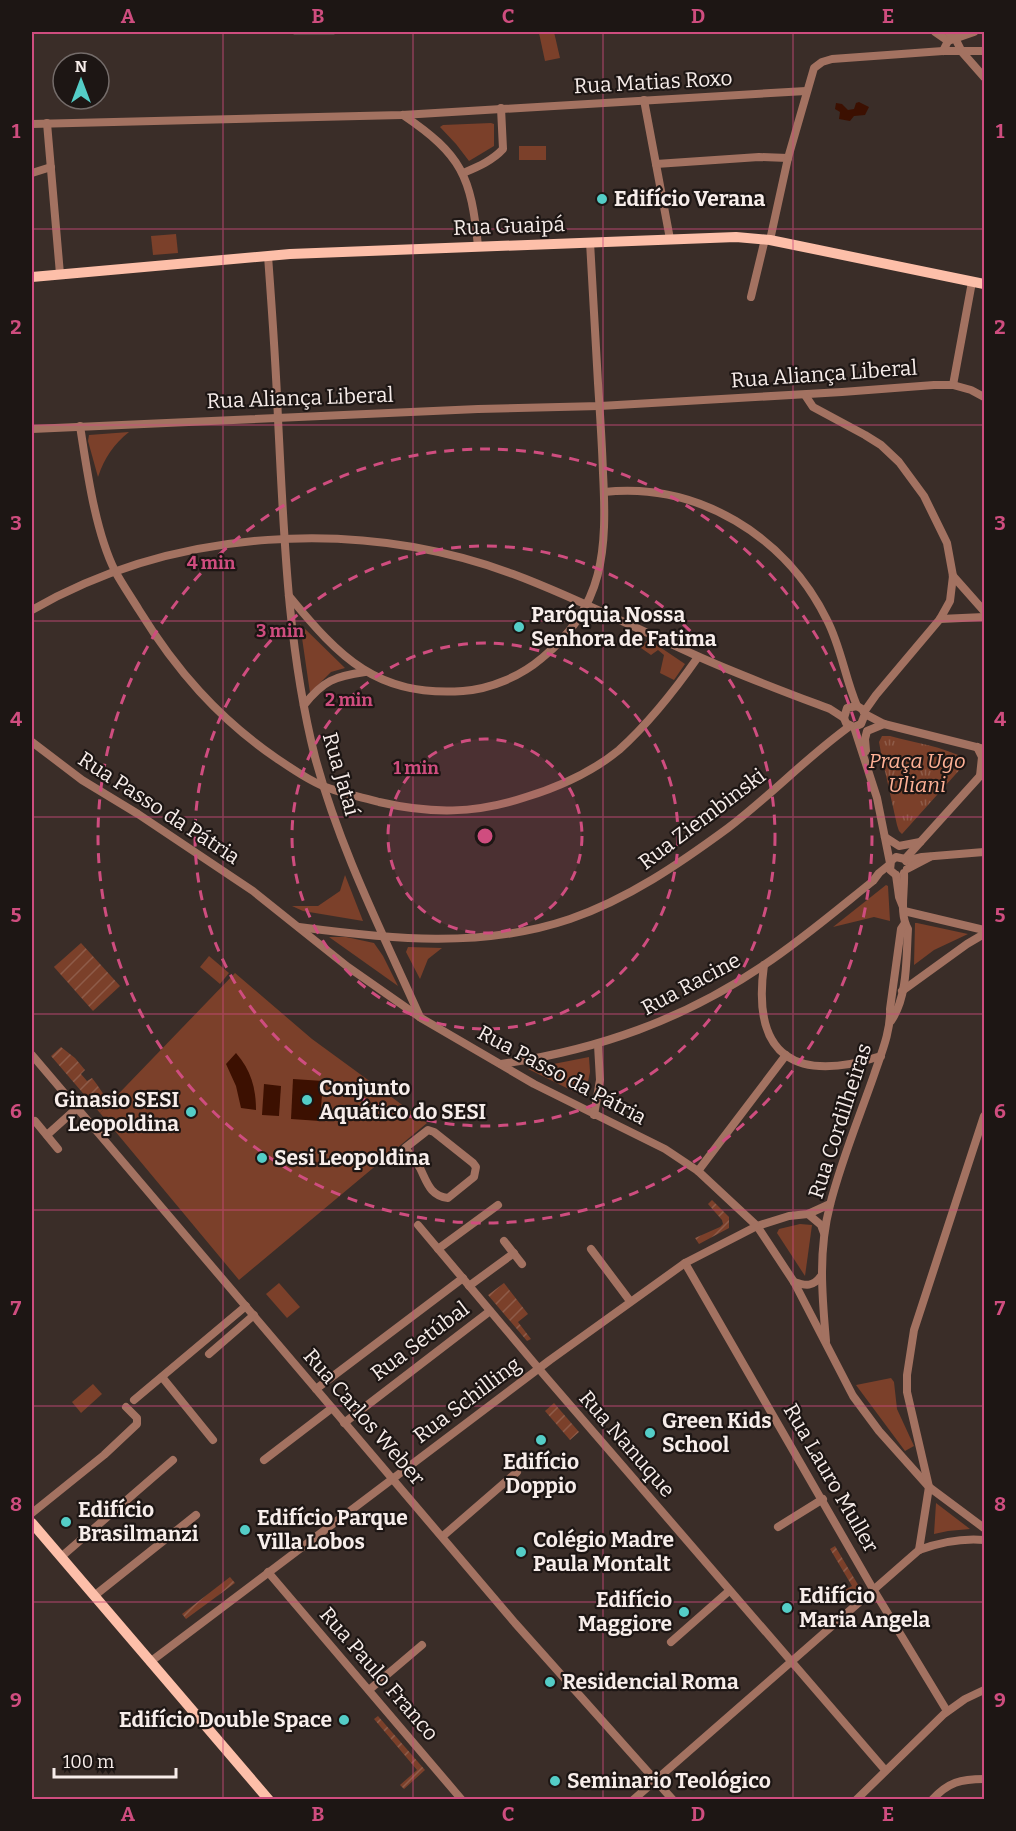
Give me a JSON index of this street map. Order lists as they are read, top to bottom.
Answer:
{
  "streets": {
    "main road": ["Rua Guaipá"],
    "street": [
      "Rua Matias Roxo",
      "Rua Aliança Liberal",
      "Rua Jataí",
      "Rua Passo da Pátria",
      "Rua Ziembinski",
      "Rua Racine",
      "Rua Cordilheiras",
      "Rua Setúbal",
      "Rua Schilling",
      "Rua Carlos Weber",
      "Rua Nanuque",
      "Rua Lauro Muller",
      "Rua Paulo Franco"
    ]
  },
  "crossings": [
    ["Rua Guaipá", "Rua Jataí"],
    ["Rua Aliança Liberal", "Rua Jataí"],
    ["Rua Jataí", "Rua Passo da Pátria"],
    ["Rua Jataí", "Rua Ziembinski"],
    ["Rua Passo da Pátria", "Rua Ziembinski"],
    ["Rua Passo da Pátria", "Rua Racine"],
    ["Rua Passo da Pátria", "Rua Cordilheiras"],
    ["Rua Passo da Pátria", "Rua Schilling"],
    ["Rua Racine", "Rua Cordilheiras"],
    ["Rua Cordilheiras", "Rua Schilling"],
    ["Rua Setúbal", "Rua Carlos Weber"],
    ["Rua Setúbal", "Rua Nanuque"],
    ["Rua Schilling", "Rua Carlos Weber"],
    ["Rua Schilling", "Rua Nanuque"],
    ["Rua Schilling", "Rua Lauro Muller"],
    ["Rua Schilling", "Rua Paulo Franco"]
  ],
  "parks": ["Praça Ugo Uliani"],
  "places": [
    "Edifício Verana",
    "Paróquia Nossa Senhora de Fatima",
    "Conjunto Aquático do SESI",
    "Ginasio SESI Leopoldina",
    "Sesi Leopoldina",
    "Green Kids School",
    "Edifício Doppio",
    "Edifício Brasilmanzi",
    "Edifício Parque Villa Lobos",
    "Colégio Madre Paula Montalt",
    "Edifício Maria Angela",
    "Edifício Maggiore",
    "Residencial Roma",
    "Edifício Double Space",
    "Seminario Teológico"
  ],
  "scale_bar": "100 m",
  "north": "top",
  "grid": {
    "columns": [
      "A",
      "B",
      "C",
      "D",
      "E"
    ],
    "rows": [
      "1",
      "2",
      "3",
      "4",
      "5",
      "6",
      "7",
      "8",
      "9"
    ]
  },
  "rings": [
    "4 min",
    "3 min",
    "2 min",
    "1 min"
  ]
}
